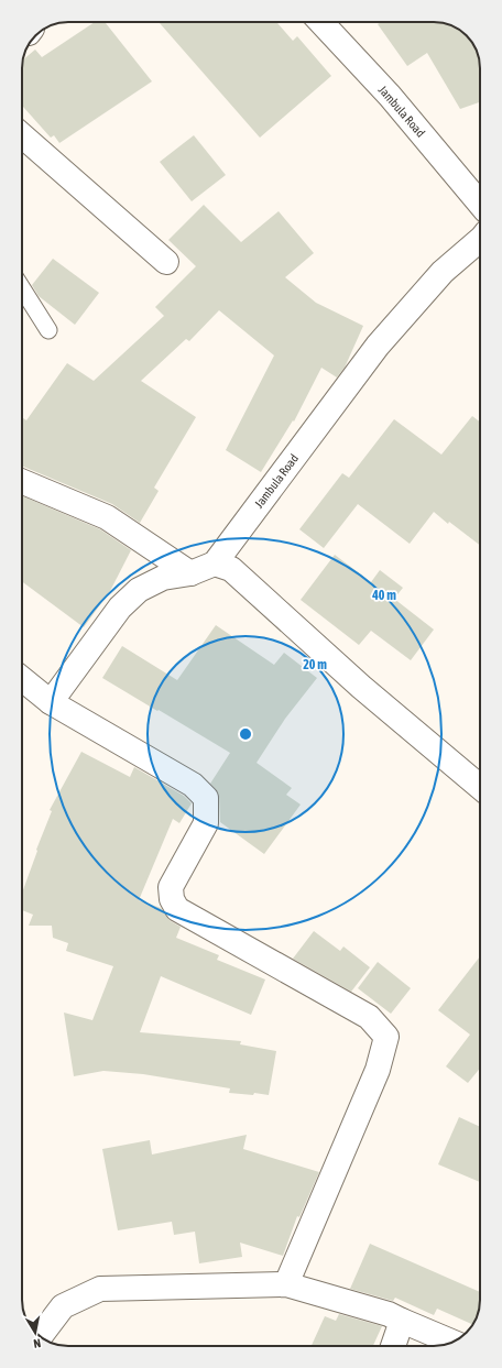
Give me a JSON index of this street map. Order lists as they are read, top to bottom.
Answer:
{
  "streets": {
    "street": ["Jambula Road"]
  },
  "north": "bottom",
  "rings": ["40 m", "20 m"]
}
